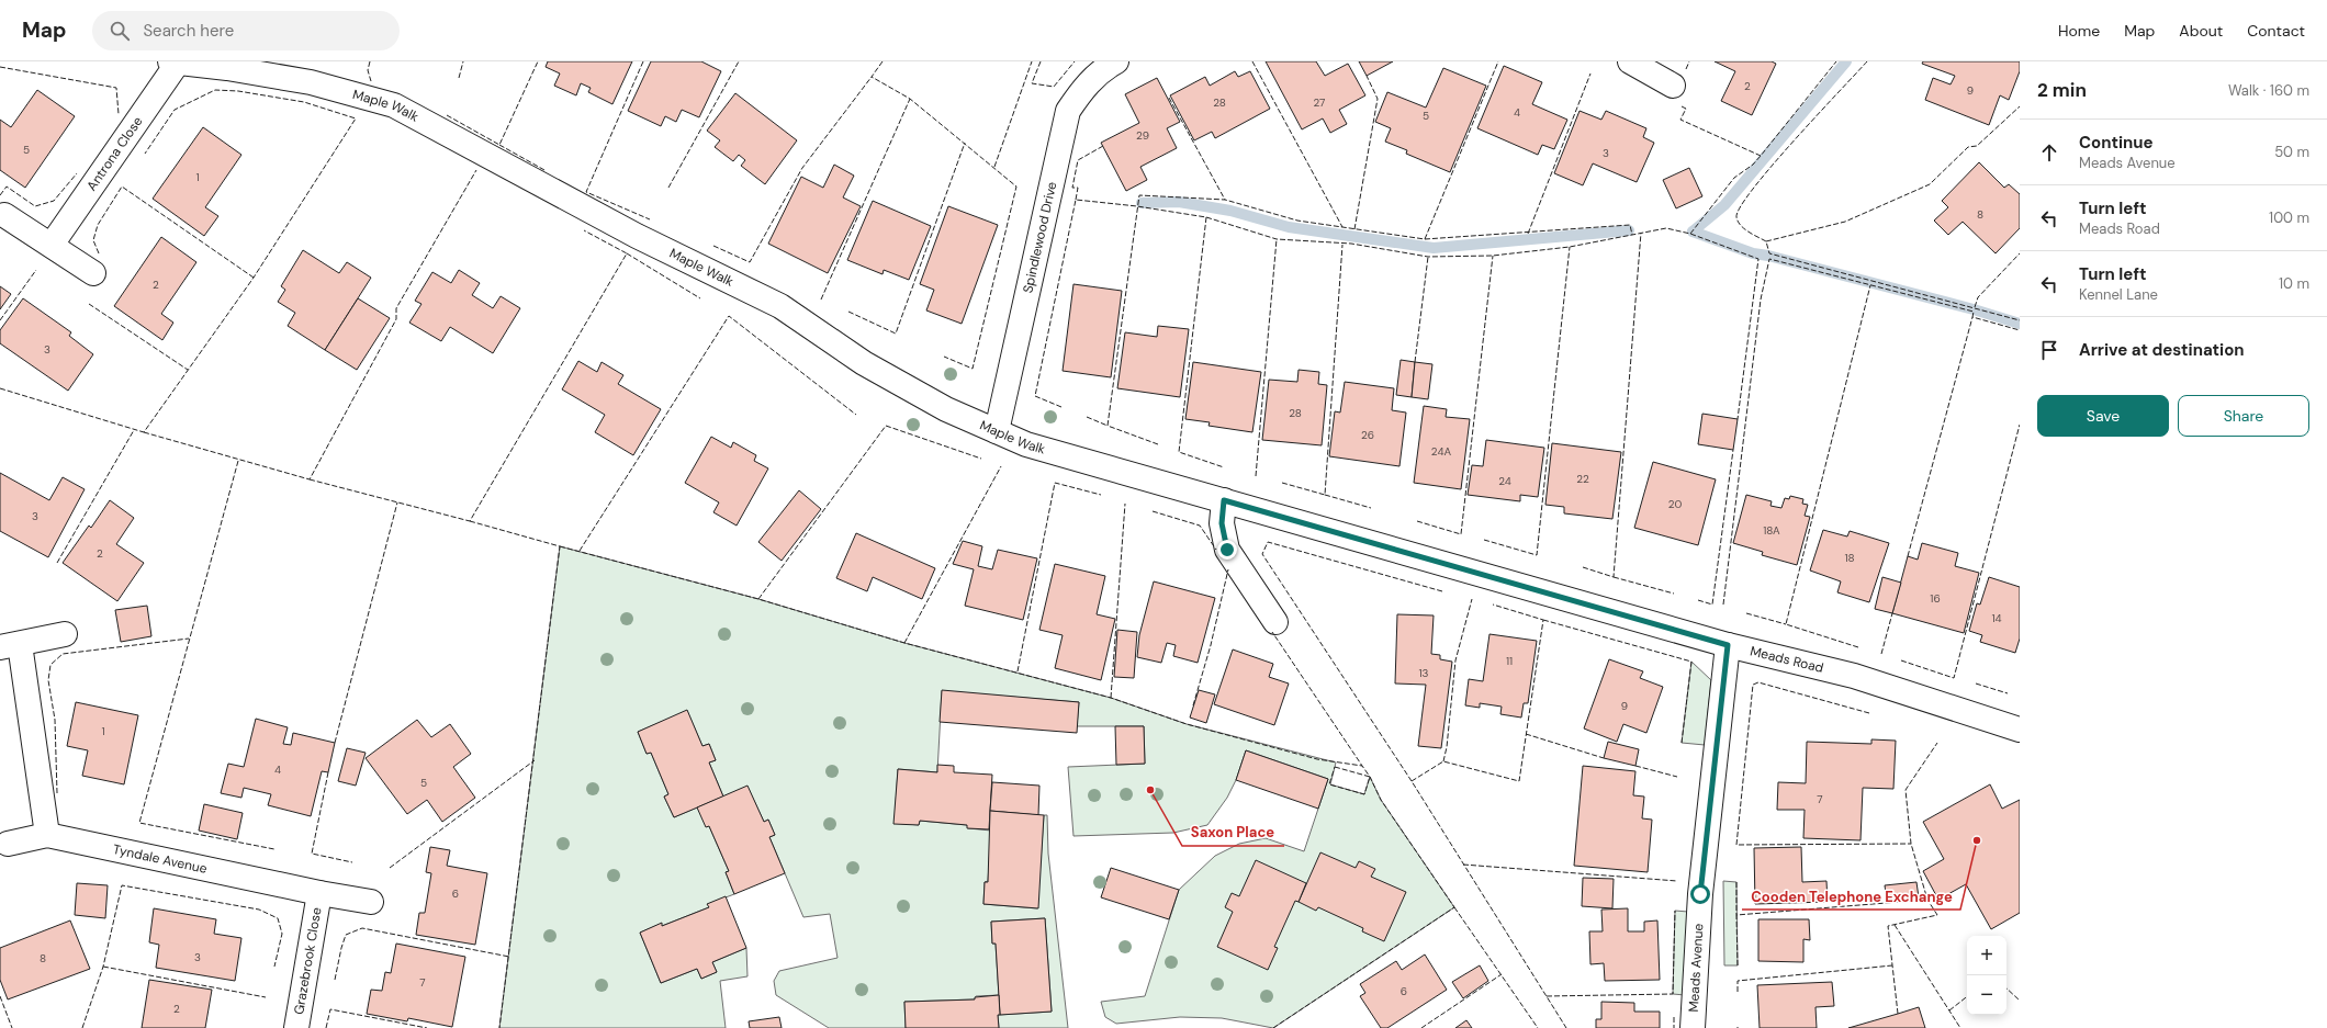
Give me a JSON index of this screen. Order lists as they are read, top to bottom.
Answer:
{
  "streets": {
    "street": [
      "Maple Walk",
      "Antrona Close",
      "Spindlewood Drive",
      "Meads Road",
      "Tyndale Avenue",
      "Grazebrook Close",
      "Meads Avenue"
    ]
  },
  "crossings": [
    ["Maple Walk", "Antrona Close"],
    ["Maple Walk", "Spindlewood Drive"],
    ["Maple Walk", "Meads Road"],
    ["Meads Road", "Meads Avenue"],
    ["Tyndale Avenue", "Grazebrook Close"]
  ],
  "places": ["Saxon Place", "Cooden Telephone Exchange"],
  "house_numbers": [
    "2",
    "9",
    "28",
    "27",
    "4",
    "5",
    "29",
    "5",
    "3",
    "1",
    "8",
    "2",
    "3",
    "28",
    "26",
    "24A",
    "22",
    "24",
    "20",
    "3",
    "18A",
    "2",
    "18",
    "16",
    "14",
    "11",
    "13",
    "9",
    "1",
    "4",
    "5",
    "7",
    "6",
    "3",
    "8",
    "7",
    "6",
    "2"
  ],
  "page": {
    "header": "Map",
    "search": "Search here",
    "nav": [
      "Home",
      "Map",
      "About",
      "Contact"
    ],
    "heading": ["2 min", "Walk · 160 m"],
    "list": [
      ["Continue", "Meads Avenue", "50 m"],
      ["Turn left", "Meads Road", "100 m"],
      ["Turn left", "Kennel Lane", "10 m"],
      "Arrive at destination"
    ],
    "buttons": ["Save", "Share"],
    "map_buttons": ["+", "−"]
  }
}
